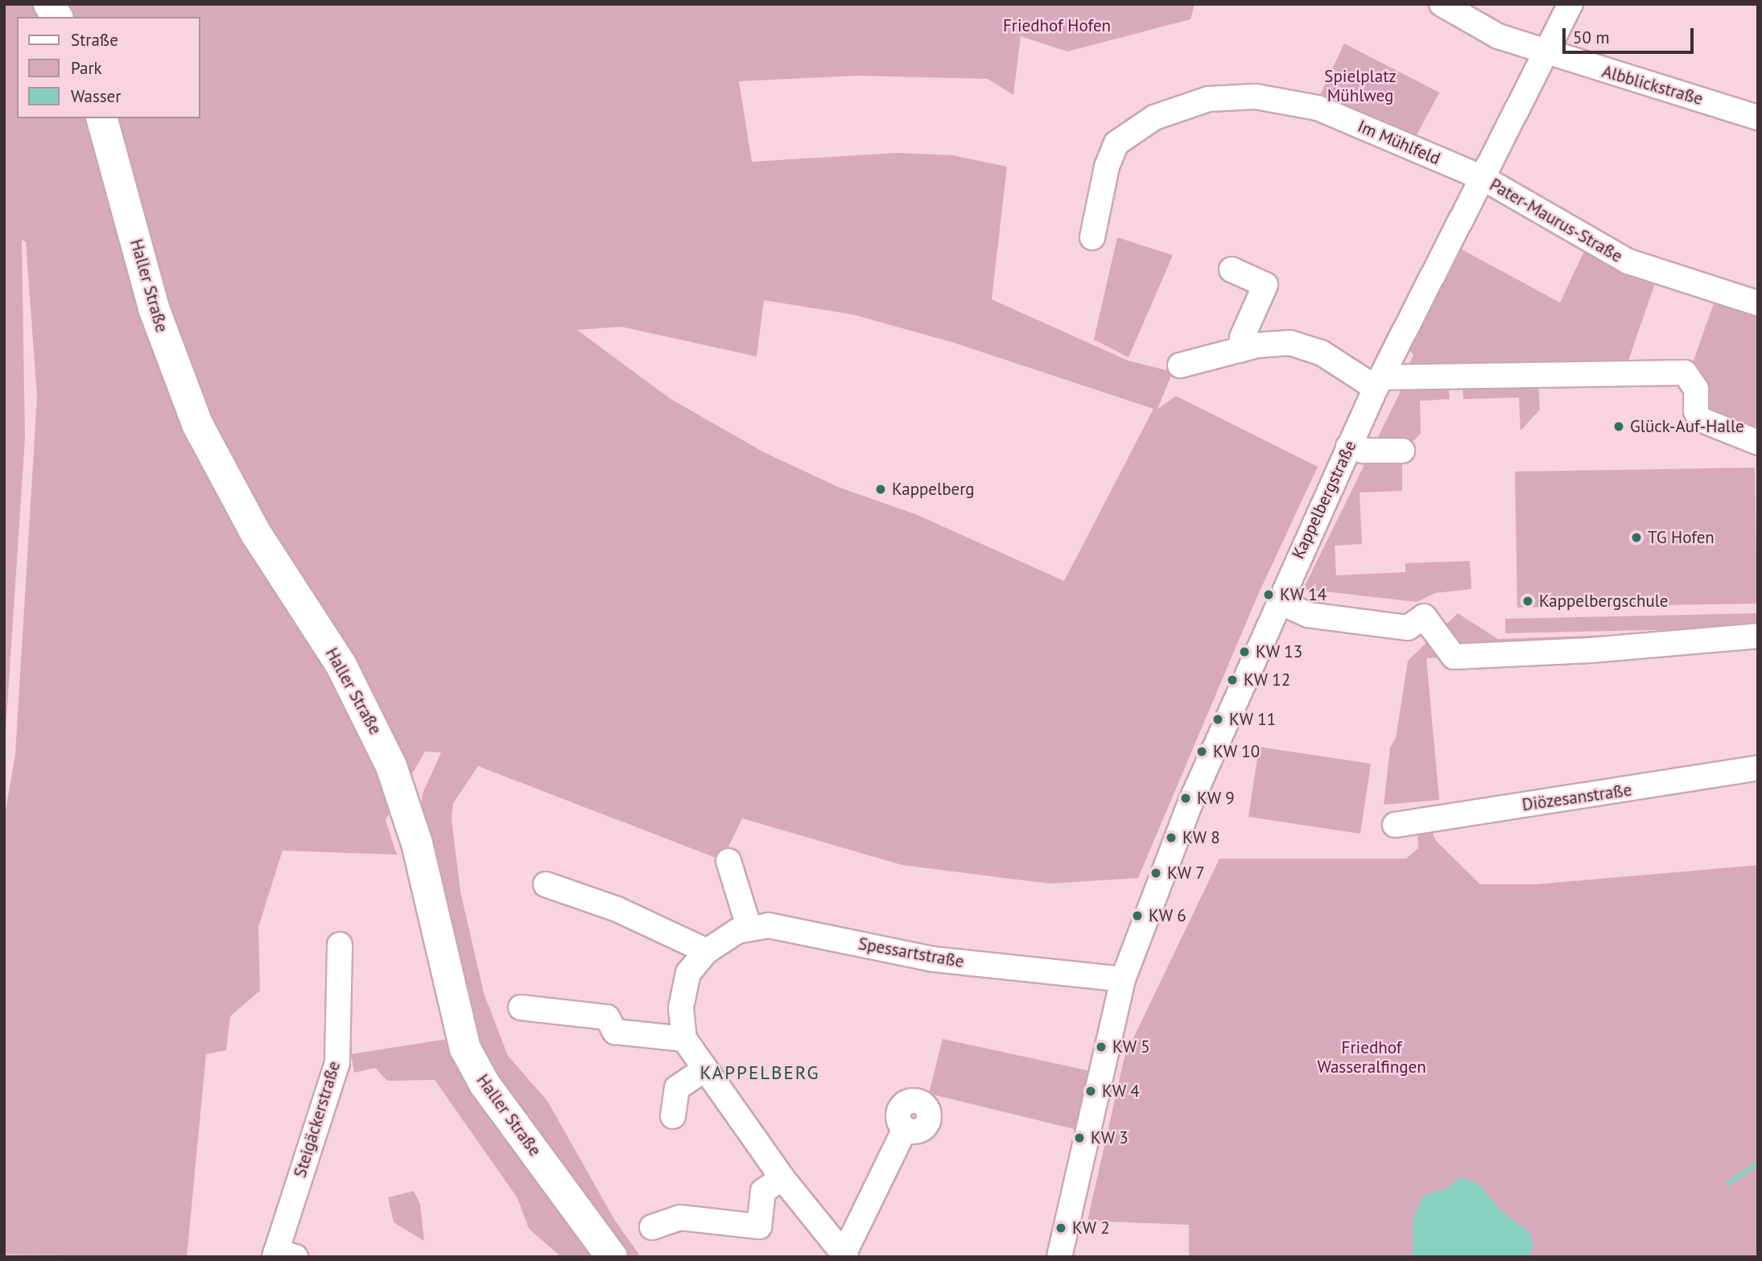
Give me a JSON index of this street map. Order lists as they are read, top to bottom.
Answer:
{
  "streets": {
    "main road": ["Haller Straße"],
    "street": [
      "Albblickstraße",
      "Im Mühlfeld",
      "Pater-Maurus-Straße",
      "Kappelbergstraße",
      "Diözesanstraße",
      "Spessartstraße",
      "Steigäckerstraße"
    ]
  },
  "crossings": [
    ["Albblickstraße", "Kappelbergstraße"],
    ["Im Mühlfeld", "Pater-Maurus-Straße"],
    ["Im Mühlfeld", "Kappelbergstraße"],
    ["Pater-Maurus-Straße", "Kappelbergstraße"],
    ["Kappelbergstraße", "Spessartstraße"]
  ],
  "districts": ["KAPPELBERG"],
  "parks": ["Friedhof Hofen", "Spielplatz Mühlweg", "Friedhof Wasseralfingen"],
  "places": [
    "Glück-Auf-Halle",
    "Kappelberg",
    "TG Hofen",
    "KW 14",
    "Kappelbergschule",
    "KW 13",
    "KW 12",
    "KW 11",
    "KW 10",
    "KW 9",
    "KW 8",
    "KW 7",
    "KW 6",
    "KW 5",
    "KW 4",
    "KW 3",
    "KW 2"
  ],
  "legend": ["Straße", "Park", "Wasser"],
  "scale_bar": "50 m"
}
